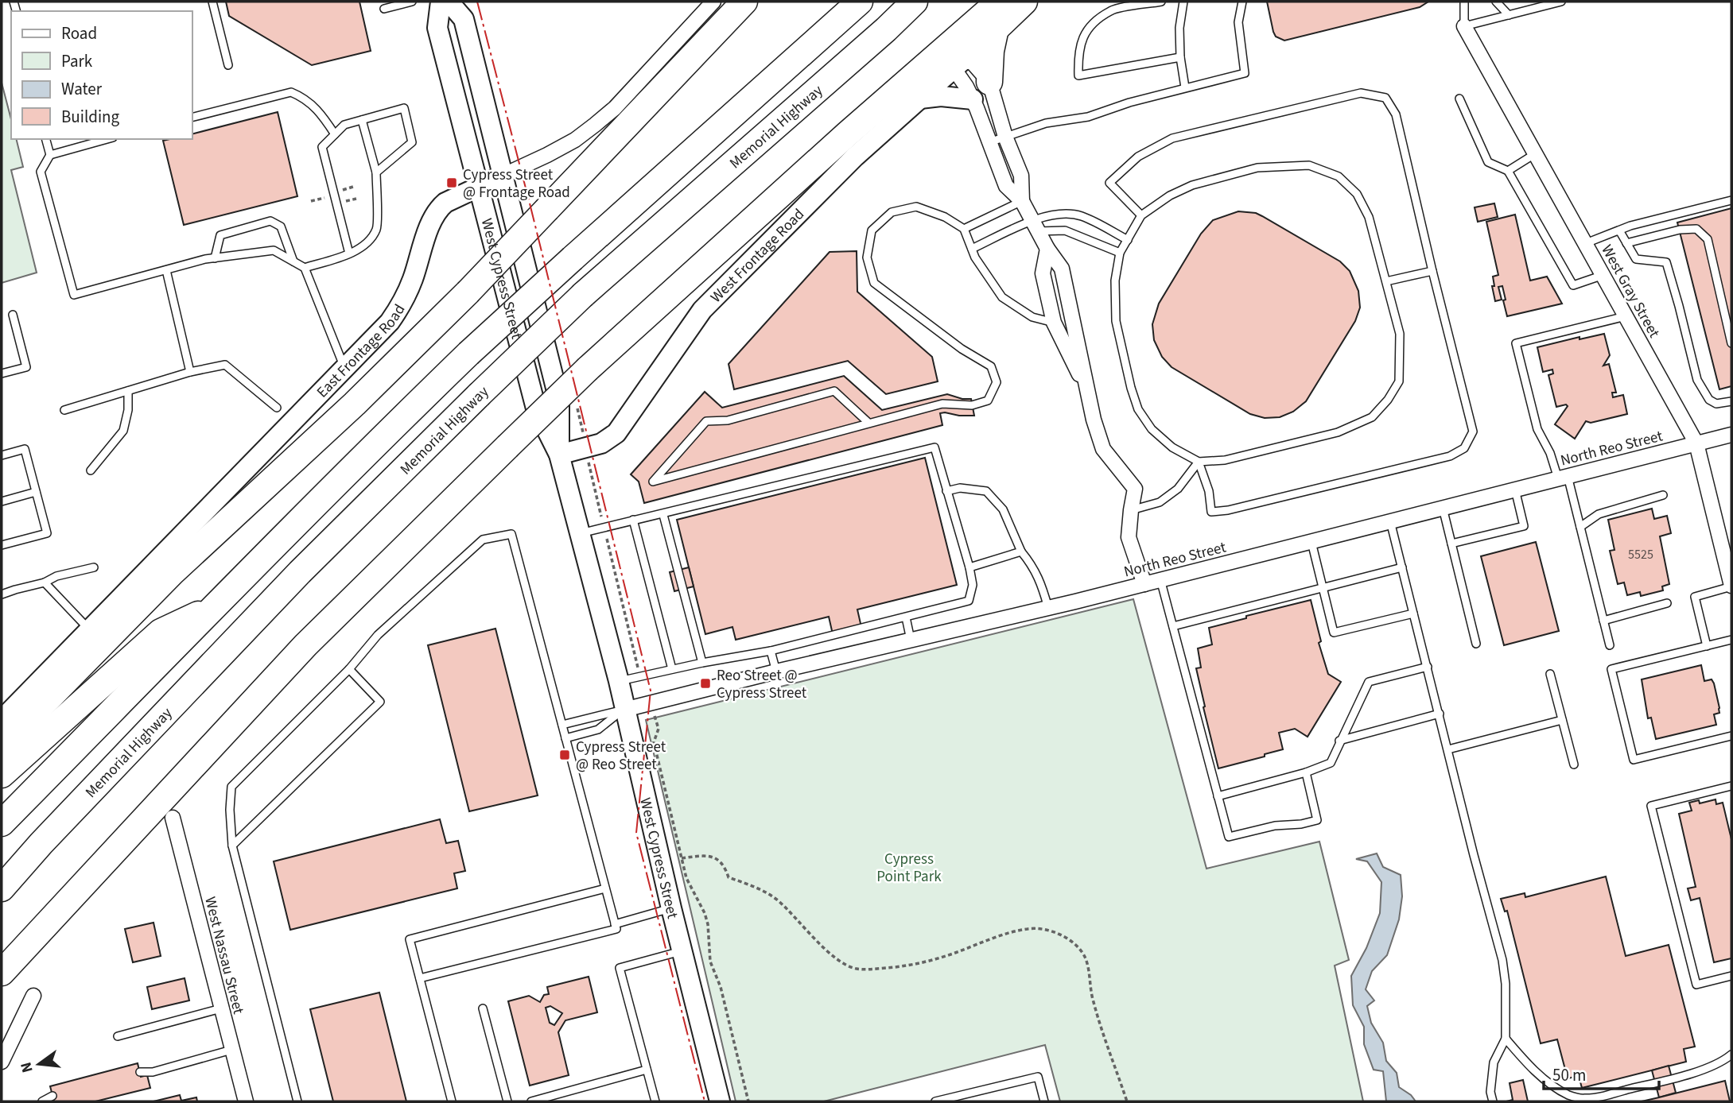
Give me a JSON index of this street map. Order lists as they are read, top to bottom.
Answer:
{
  "streets": {
    "highway": ["Memorial Highway"],
    "street": [
      "West Frontage Road",
      "West Cypress Street",
      "West Gray Street",
      "East Frontage Road",
      "North Reo Street",
      "West Nassau Street"
    ]
  },
  "crossings": [
    ["West Frontage Road", "West Cypress Street"],
    ["West Cypress Street", "East Frontage Road"],
    ["West Cypress Street", "North Reo Street"],
    ["West Gray Street", "North Reo Street"]
  ],
  "parks": ["Cypress Point Park"],
  "places": {
    "transit": ["Cypress Street @ Frontage Road", "Reo Street @ Cypress Street", "Cypress Street @ Reo Street"]
  },
  "house_numbers": ["5525"],
  "legend": [
    "Road",
    "Park",
    "Water",
    "Building"
  ],
  "scale_bar": "50 m",
  "north": "left"
}
